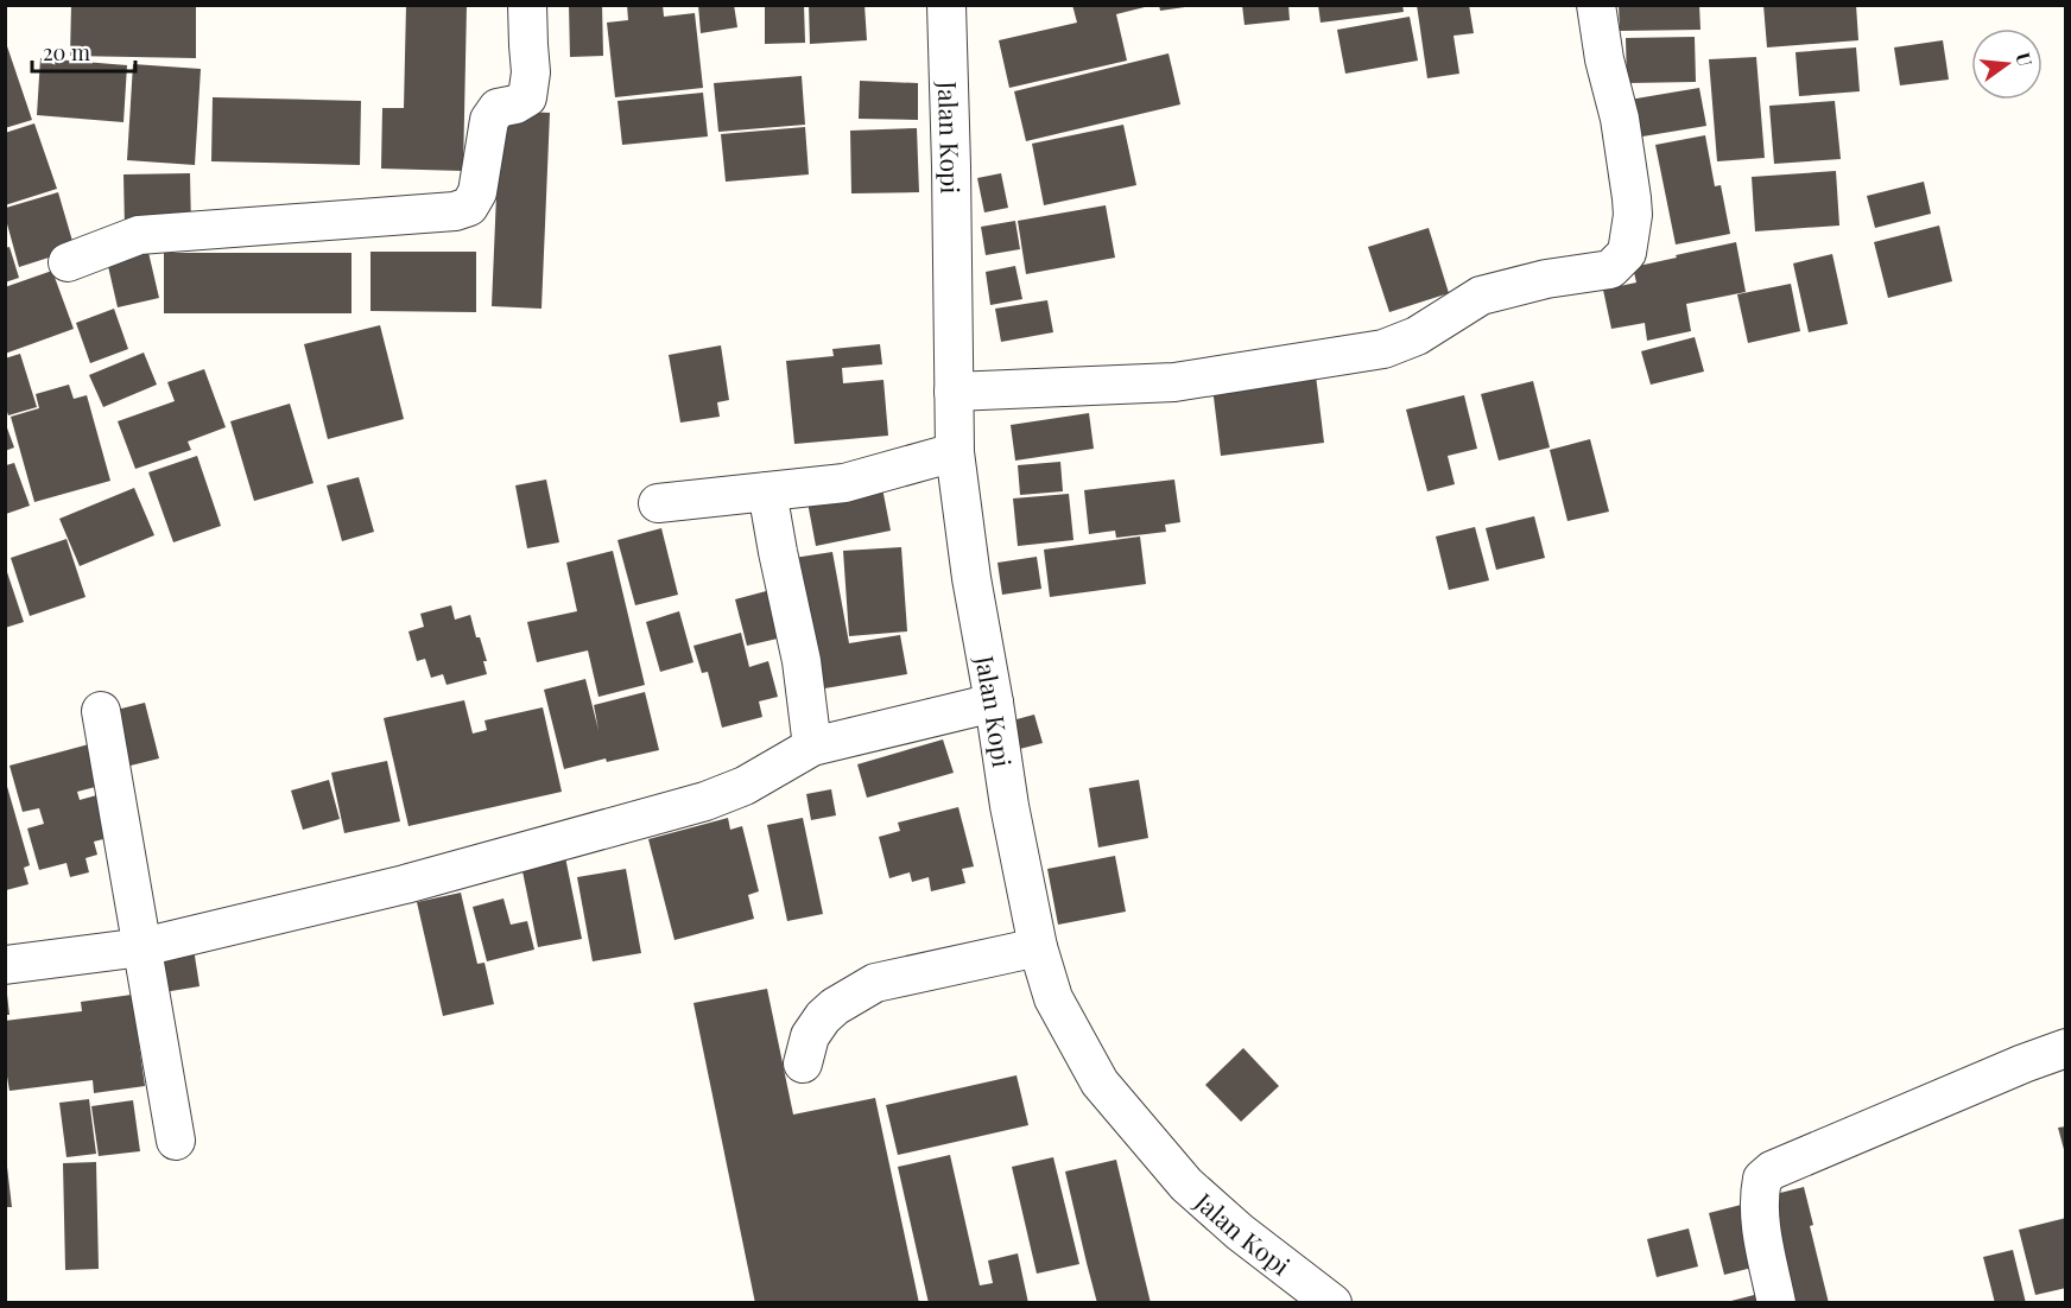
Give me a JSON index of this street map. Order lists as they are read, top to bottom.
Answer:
{
  "streets": {
    "street": ["Jalan Kopi"]
  },
  "scale_bar": "20 m",
  "north": "right"
}
